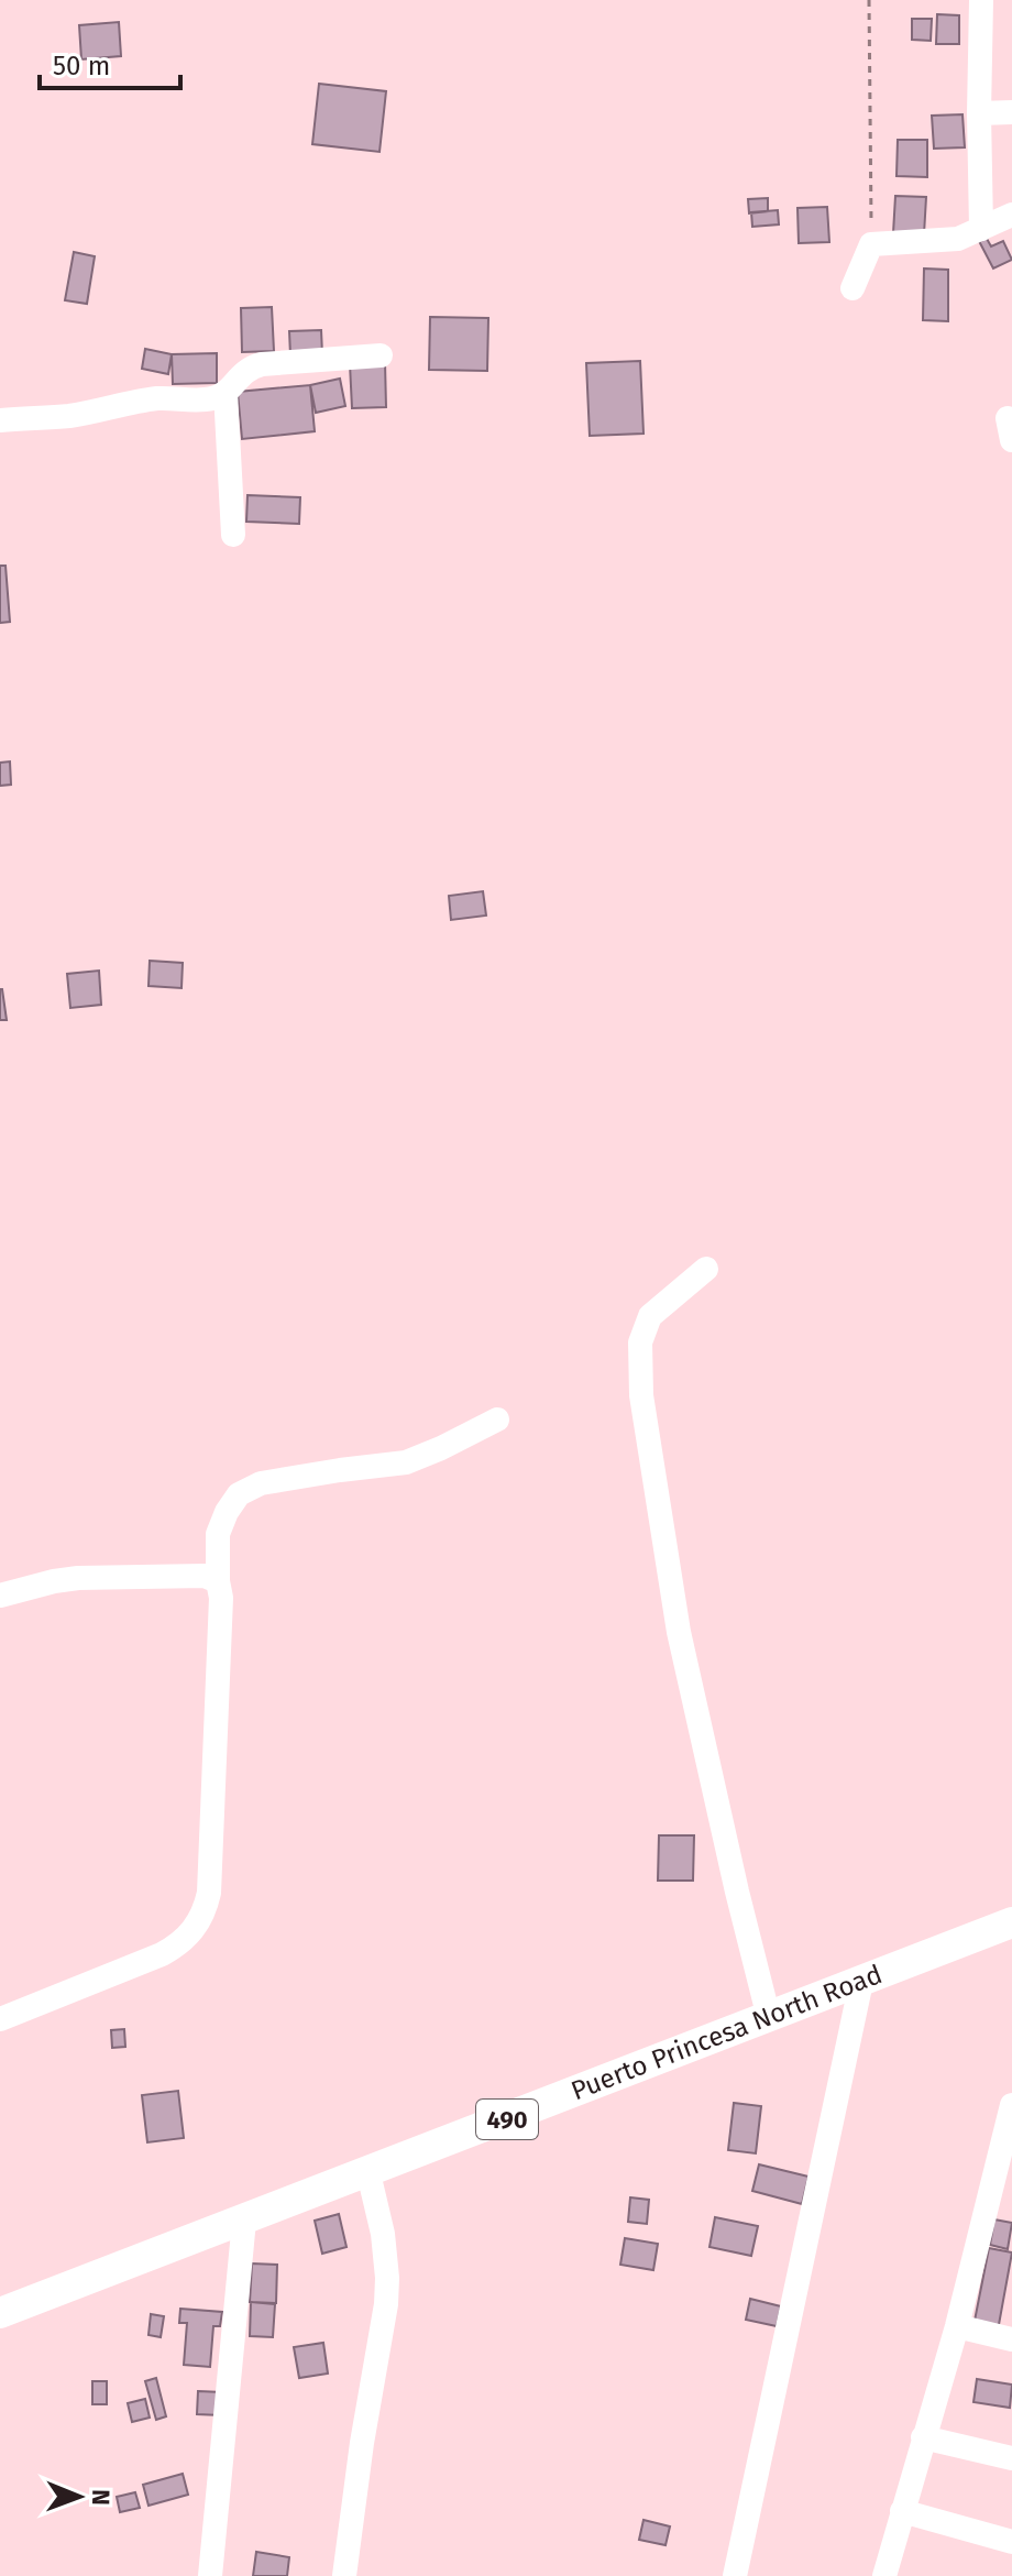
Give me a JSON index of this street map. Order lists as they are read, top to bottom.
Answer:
{
  "streets": {
    "main road": ["Puerto Princesa North Road", "490"]
  },
  "scale_bar": "50 m",
  "north": "right"
}
